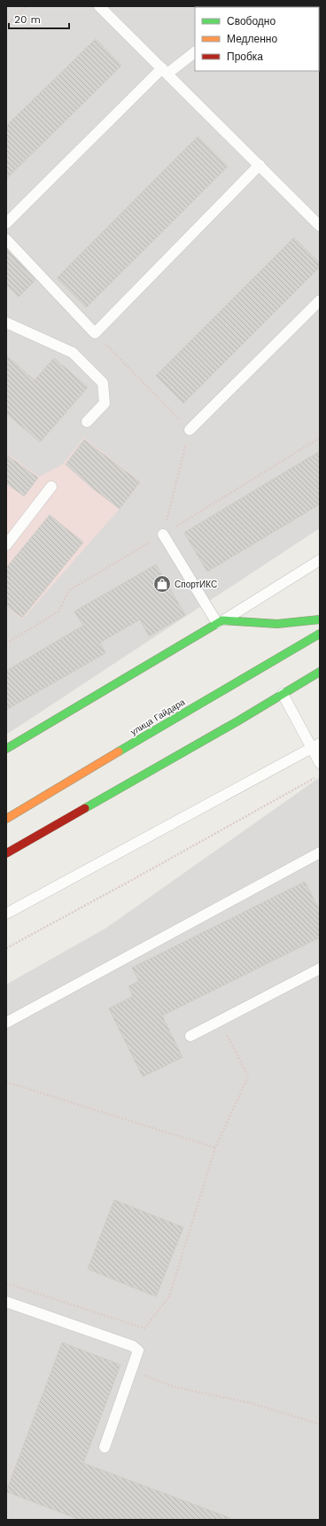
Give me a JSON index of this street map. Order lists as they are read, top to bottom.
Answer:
{
  "streets": {
    "main road": ["улица Гайдара"]
  },
  "places": {
    "shop": ["СпортИКС"]
  },
  "legend": ["Свободно", "Медленно", "Пробка"],
  "scale_bar": "20 m"
}
